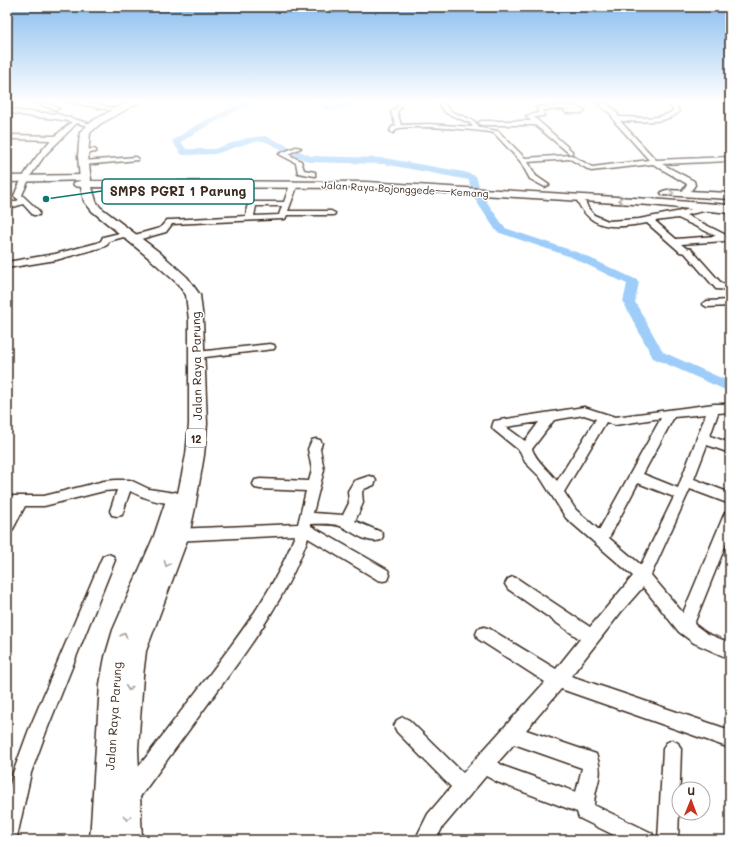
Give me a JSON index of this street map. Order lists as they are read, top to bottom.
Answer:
{
  "streets": {
    "highway": ["Jalan Raya Bojonggede—Kemang", "Jalan Raya Parung", "12"]
  },
  "crossings": [
    ["Jalan Raya Bojonggede—Kemang", "Jalan Raya Parung"]
  ],
  "places": ["SMPS PGRI 1 Parung"],
  "north": "top"
}
